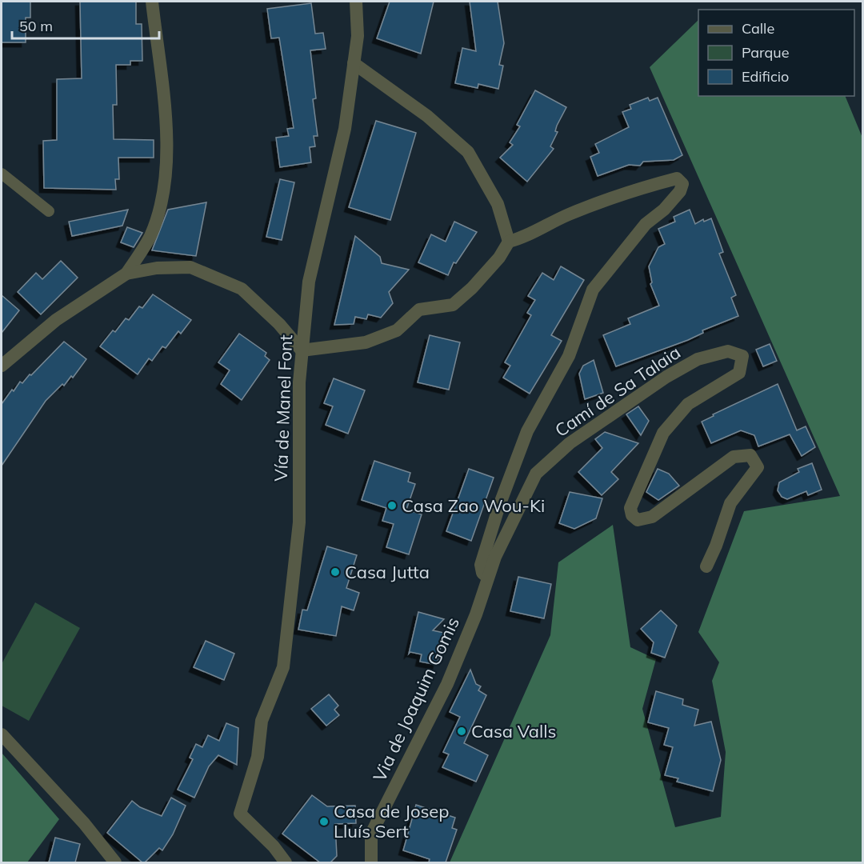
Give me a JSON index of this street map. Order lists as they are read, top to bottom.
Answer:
{
  "streets": {
    "street": ["Camí de Sa Talaia", "Vía de Manel Font", "Via de Joaquim Gomis"]
  },
  "crossings": [
    ["Camí de Sa Talaia", "Via de Joaquim Gomis"]
  ],
  "places": [
    "Casa Zao Wou-Ki",
    "Casa Jutta",
    "Casa Valls",
    "Casa de Josep Lluís Sert"
  ],
  "legend": ["Calle", "Parque", "Edificio"],
  "scale_bar": "50 m"
}
